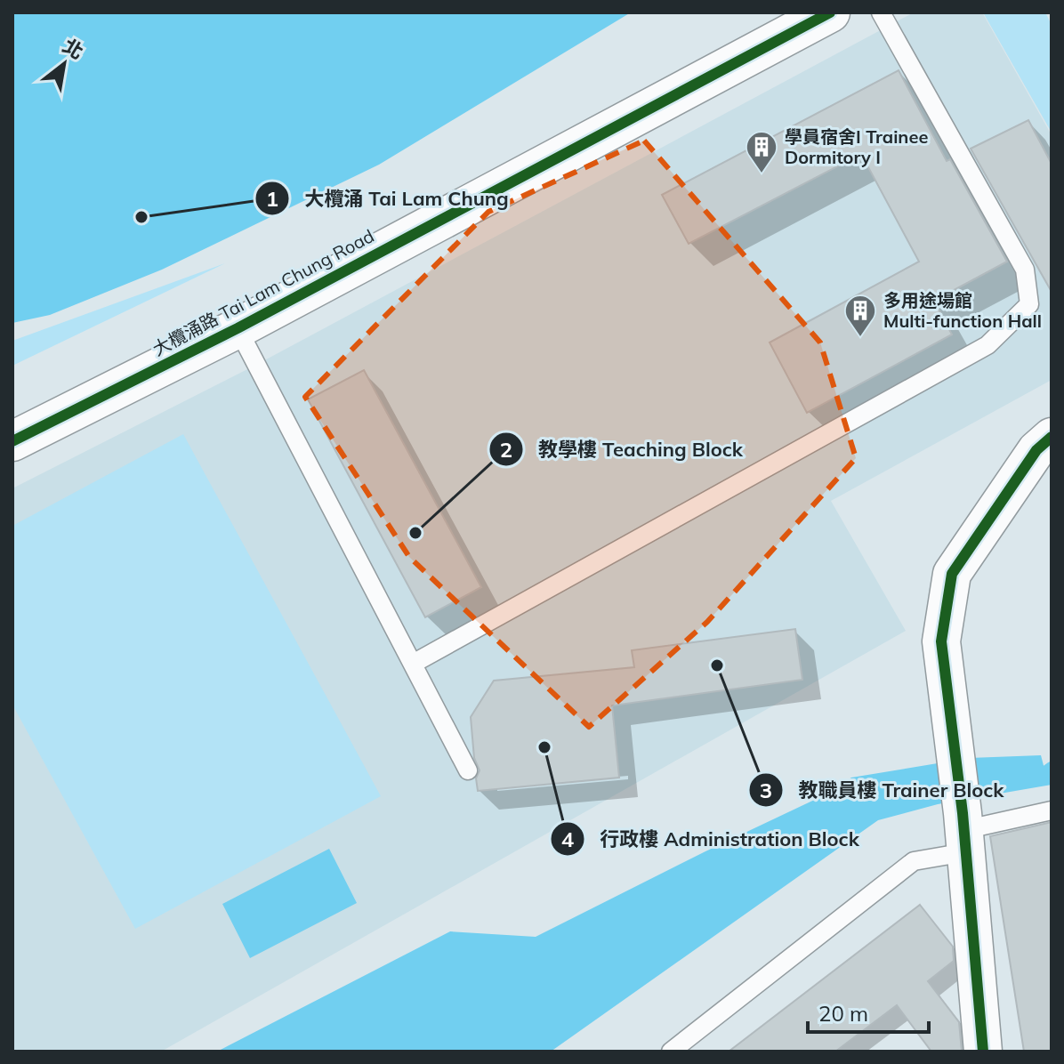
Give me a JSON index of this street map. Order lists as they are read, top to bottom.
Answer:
{
  "streets": {
    "street": ["大欖涌路 Tai Lam Chung Road"]
  },
  "places": {
    "building": ["學員宿舍I Trainee Dormitory I", "多用途場館 Multi-function Hall"],
    "other": [
      "大欖涌 Tai Lam Chung",
      "教學樓 Teaching Block",
      "教職員樓 Trainer Block",
      "行政樓 Administration Block"
    ]
  },
  "scale_bar": "20 m",
  "north": "top right"
}
